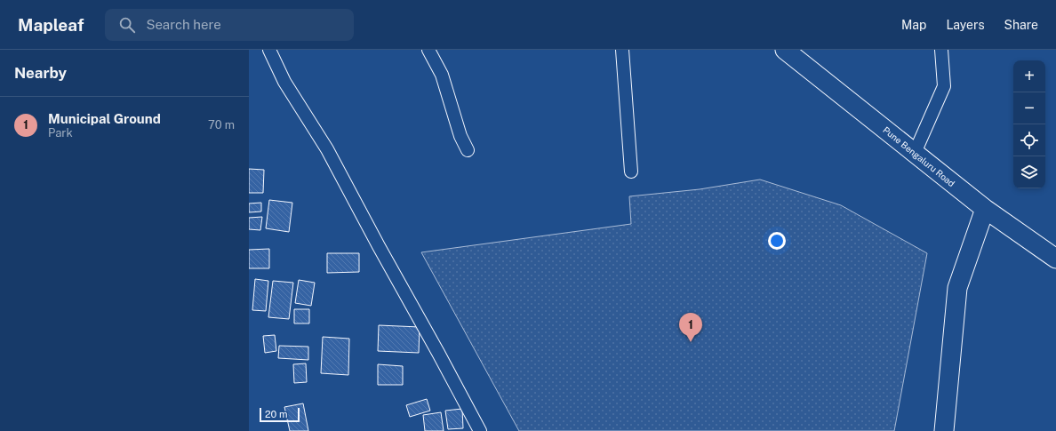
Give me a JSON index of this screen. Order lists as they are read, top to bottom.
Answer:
{
  "streets": {
    "main road": ["Pune Bengaluru Road"]
  },
  "scale_bar": "20 m",
  "page": {
    "header": "Mapleaf",
    "search": "Search here",
    "nav": ["Map", "Layers", "Share"],
    "heading": "Nearby",
    "map_buttons": ["+", "−"],
    "list": [
      {
        "mark": "1",
        "name": "Municipal Ground",
        "note": "Park",
        "value": "70 m"
      }
    ],
    "pins": "1",
    "scale": "20 m"
  }
}
